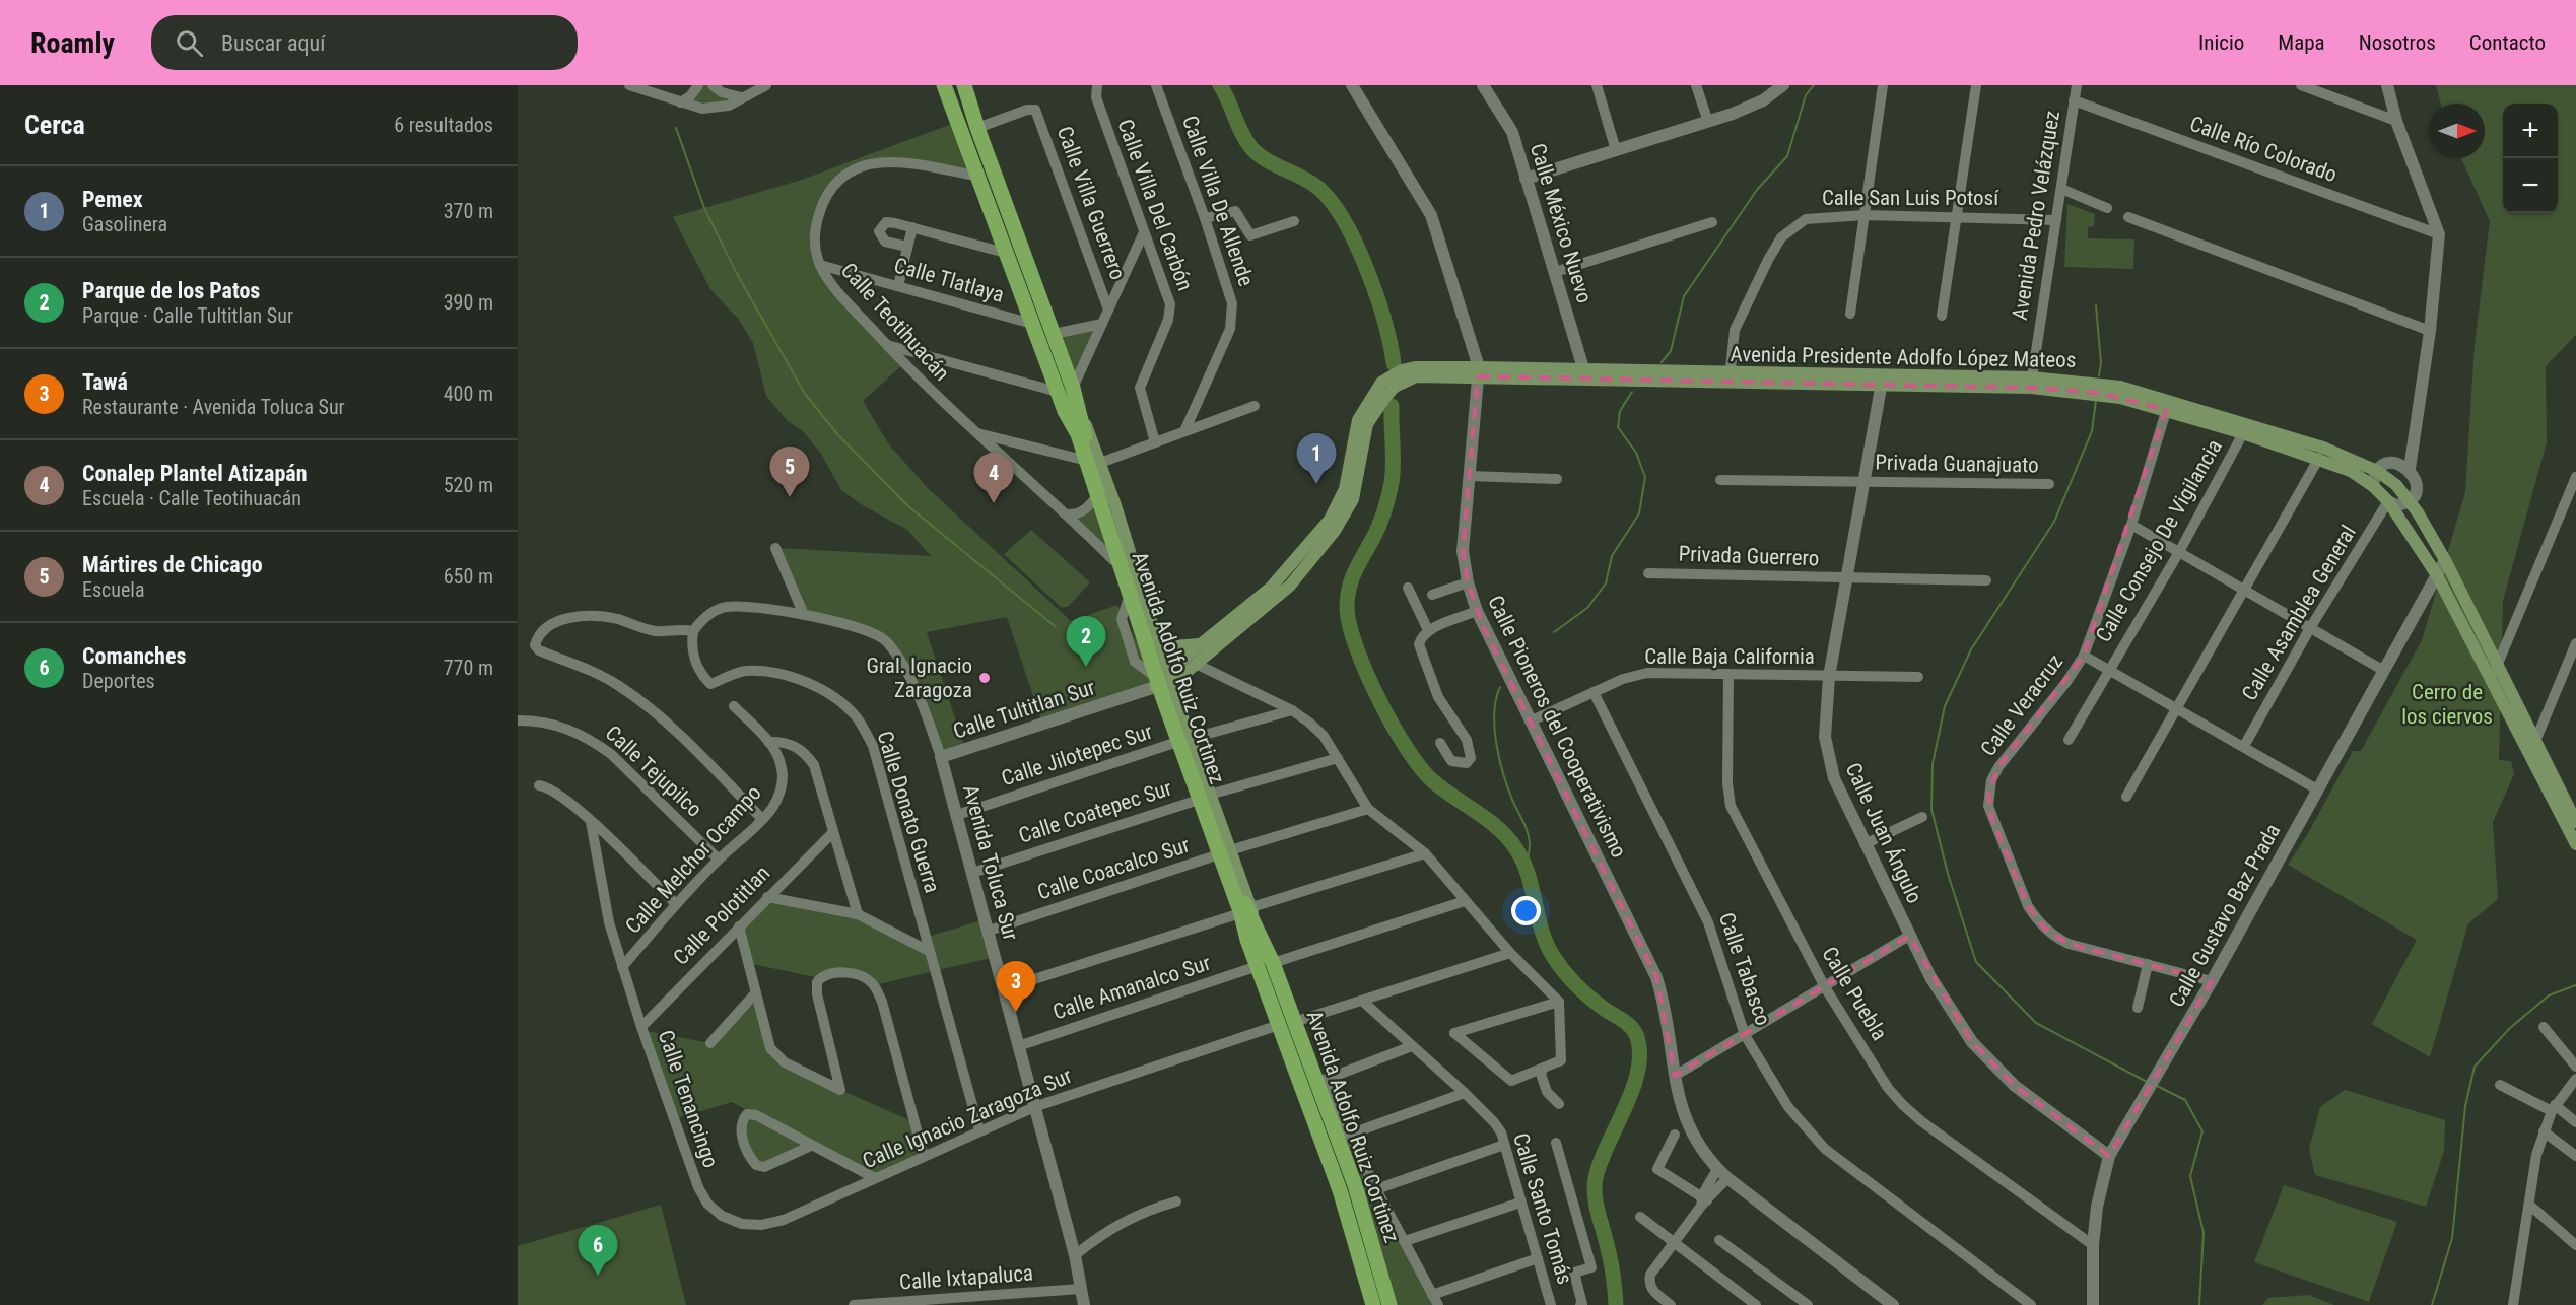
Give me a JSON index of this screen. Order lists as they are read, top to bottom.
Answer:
{
  "streets": {
    "main road": ["Avenida Presidente Adolfo López Mateos", "Avenida Adolfo Ruiz Cortinez"],
    "street": [
      "Calle Río Colorado",
      "Calle San Luis Potosí",
      "Calle Villa De Allende",
      "Calle Villa Guerrero",
      "Calle Villa Del Carbón",
      "Avenida Pedro Velázquez",
      "Calle México Nuevo",
      "Calle Tlatlaya",
      "Calle Teotihuacán",
      "Privada Guanajuato",
      "Calle Consejo De Vigilancia",
      "Privada Guerrero",
      "Calle Asamblea General",
      "Calle Baja California",
      "Calle Veracruz",
      "Calle Tultitlan Sur",
      "Calle Pioneros del Cooperativismo",
      "Calle Jilotepec Sur",
      "Calle Tejupilco",
      "Calle Donato Guerra",
      "Calle Coatepec Sur",
      "Calle Juan Ángulo",
      "Calle Melchor Ocampo",
      "Avenida Toluca Sur",
      "Calle Coacalco Sur",
      "Calle Polotitlan",
      "Calle Gustavo Baz Prada",
      "Calle Tabasco",
      "Calle Amanalco Sur",
      "Calle Puebla",
      "Calle Tenancingo",
      "Calle Ignacio Zaragoza Sur",
      "Calle Santo Tomás",
      "Calle Ixtapaluca"
    ]
  },
  "crossings": [
    ["Calle Río Colorado", "Avenida Pedro Velázquez"],
    ["Calle San Luis Potosí", "Avenida Pedro Velázquez"],
    ["Calle San Luis Potosí", "Avenida Presidente Adolfo López Mateos"],
    ["Calle Villa Guerrero", "Avenida Adolfo Ruiz Cortinez"],
    ["Avenida Pedro Velázquez", "Avenida Presidente Adolfo López Mateos"],
    ["Calle México Nuevo", "Avenida Presidente Adolfo López Mateos"],
    ["Calle Tlatlaya", "Calle Teotihuacán"],
    ["Calle Tlatlaya", "Avenida Adolfo Ruiz Cortinez"],
    ["Calle Teotihuacán", "Avenida Adolfo Ruiz Cortinez"],
    ["Avenida Presidente Adolfo López Mateos", "Calle Consejo De Vigilancia"],
    ["Avenida Presidente Adolfo López Mateos", "Calle Asamblea General"],
    ["Avenida Presidente Adolfo López Mateos", "Avenida Adolfo Ruiz Cortinez"],
    ["Avenida Presidente Adolfo López Mateos", "Calle Veracruz"],
    ["Avenida Presidente Adolfo López Mateos", "Calle Tultitlan Sur"],
    ["Avenida Presidente Adolfo López Mateos", "Calle Pioneros del Cooperativismo"],
    ["Avenida Presidente Adolfo López Mateos", "Calle Juan Ángulo"],
    ["Avenida Presidente Adolfo López Mateos", "Calle Gustavo Baz Prada"],
    ["Privada Guanajuato", "Calle Juan Ángulo"],
    ["Privada Guerrero", "Calle Juan Ángulo"],
    ["Calle Baja California", "Calle Pioneros del Cooperativismo"],
    ["Calle Baja California", "Calle Juan Ángulo"],
    ["Calle Baja California", "Calle Tabasco"],
    ["Calle Baja California", "Calle Puebla"],
    ["Avenida Adolfo Ruiz Cortinez", "Calle Tultitlan Sur"],
    ["Avenida Adolfo Ruiz Cortinez", "Calle Jilotepec Sur"],
    ["Avenida Adolfo Ruiz Cortinez", "Calle Coatepec Sur"],
    ["Avenida Adolfo Ruiz Cortinez", "Calle Coacalco Sur"],
    ["Avenida Adolfo Ruiz Cortinez", "Calle Amanalco Sur"],
    ["Avenida Adolfo Ruiz Cortinez", "Calle Ignacio Zaragoza Sur"],
    ["Calle Veracruz", "Calle Gustavo Baz Prada"],
    ["Calle Tultitlan Sur", "Avenida Toluca Sur"],
    ["Calle Jilotepec Sur", "Avenida Toluca Sur"],
    ["Calle Tejupilco", "Calle Melchor Ocampo"],
    ["Calle Donato Guerra", "Avenida Toluca Sur"],
    ["Calle Donato Guerra", "Calle Ignacio Zaragoza Sur"],
    ["Calle Coatepec Sur", "Avenida Toluca Sur"],
    ["Calle Juan Ángulo", "Calle Gustavo Baz Prada"],
    ["Calle Melchor Ocampo", "Calle Tenancingo"],
    ["Avenida Toluca Sur", "Calle Coacalco Sur"],
    ["Avenida Toluca Sur", "Calle Amanalco Sur"],
    ["Avenida Toluca Sur", "Calle Ignacio Zaragoza Sur"],
    ["Avenida Toluca Sur", "Calle Ixtapaluca"],
    ["Calle Polotitlan", "Calle Tenancingo"],
    ["Calle Gustavo Baz Prada", "Calle Puebla"],
    ["Calle Tenancingo", "Calle Ignacio Zaragoza Sur"],
    ["Calle Ignacio Zaragoza Sur", "Calle Santo Tomás"]
  ],
  "parks": ["Cerro de los ciervos"],
  "places": ["Gral. Ignacio Zaragoza"],
  "north": "right",
  "page": {
    "header": "Roamly",
    "search": "Buscar aquí",
    "nav": [
      "Inicio",
      "Mapa",
      "Nosotros",
      "Contacto"
    ],
    "heading": ["Cerca", "6 resultados"],
    "map_buttons": ["+", "−"],
    "list": [
      {
        "mark": "1",
        "name": "Pemex",
        "note": "Gasolinera",
        "value": "370 m"
      },
      {
        "mark": "2",
        "name": "Parque de los Patos",
        "note": "Parque · Calle Tultitlan Sur",
        "value": "390 m"
      },
      {
        "mark": "3",
        "name": "Tawá",
        "note": "Restaurante · Avenida Toluca Sur",
        "value": "400 m"
      },
      {
        "mark": "4",
        "name": "Conalep Plantel Atizapán",
        "note": "Escuela · Calle Teotihuacán",
        "value": "520 m"
      },
      {
        "mark": "5",
        "name": "Mártires de Chicago",
        "note": "Escuela",
        "value": "650 m"
      },
      {
        "mark": "6",
        "name": "Comanches",
        "note": "Deportes",
        "value": "770 m"
      }
    ],
    "pins": [
      "1",
      "5",
      "4",
      "2",
      "3",
      "6"
    ]
  }
}
